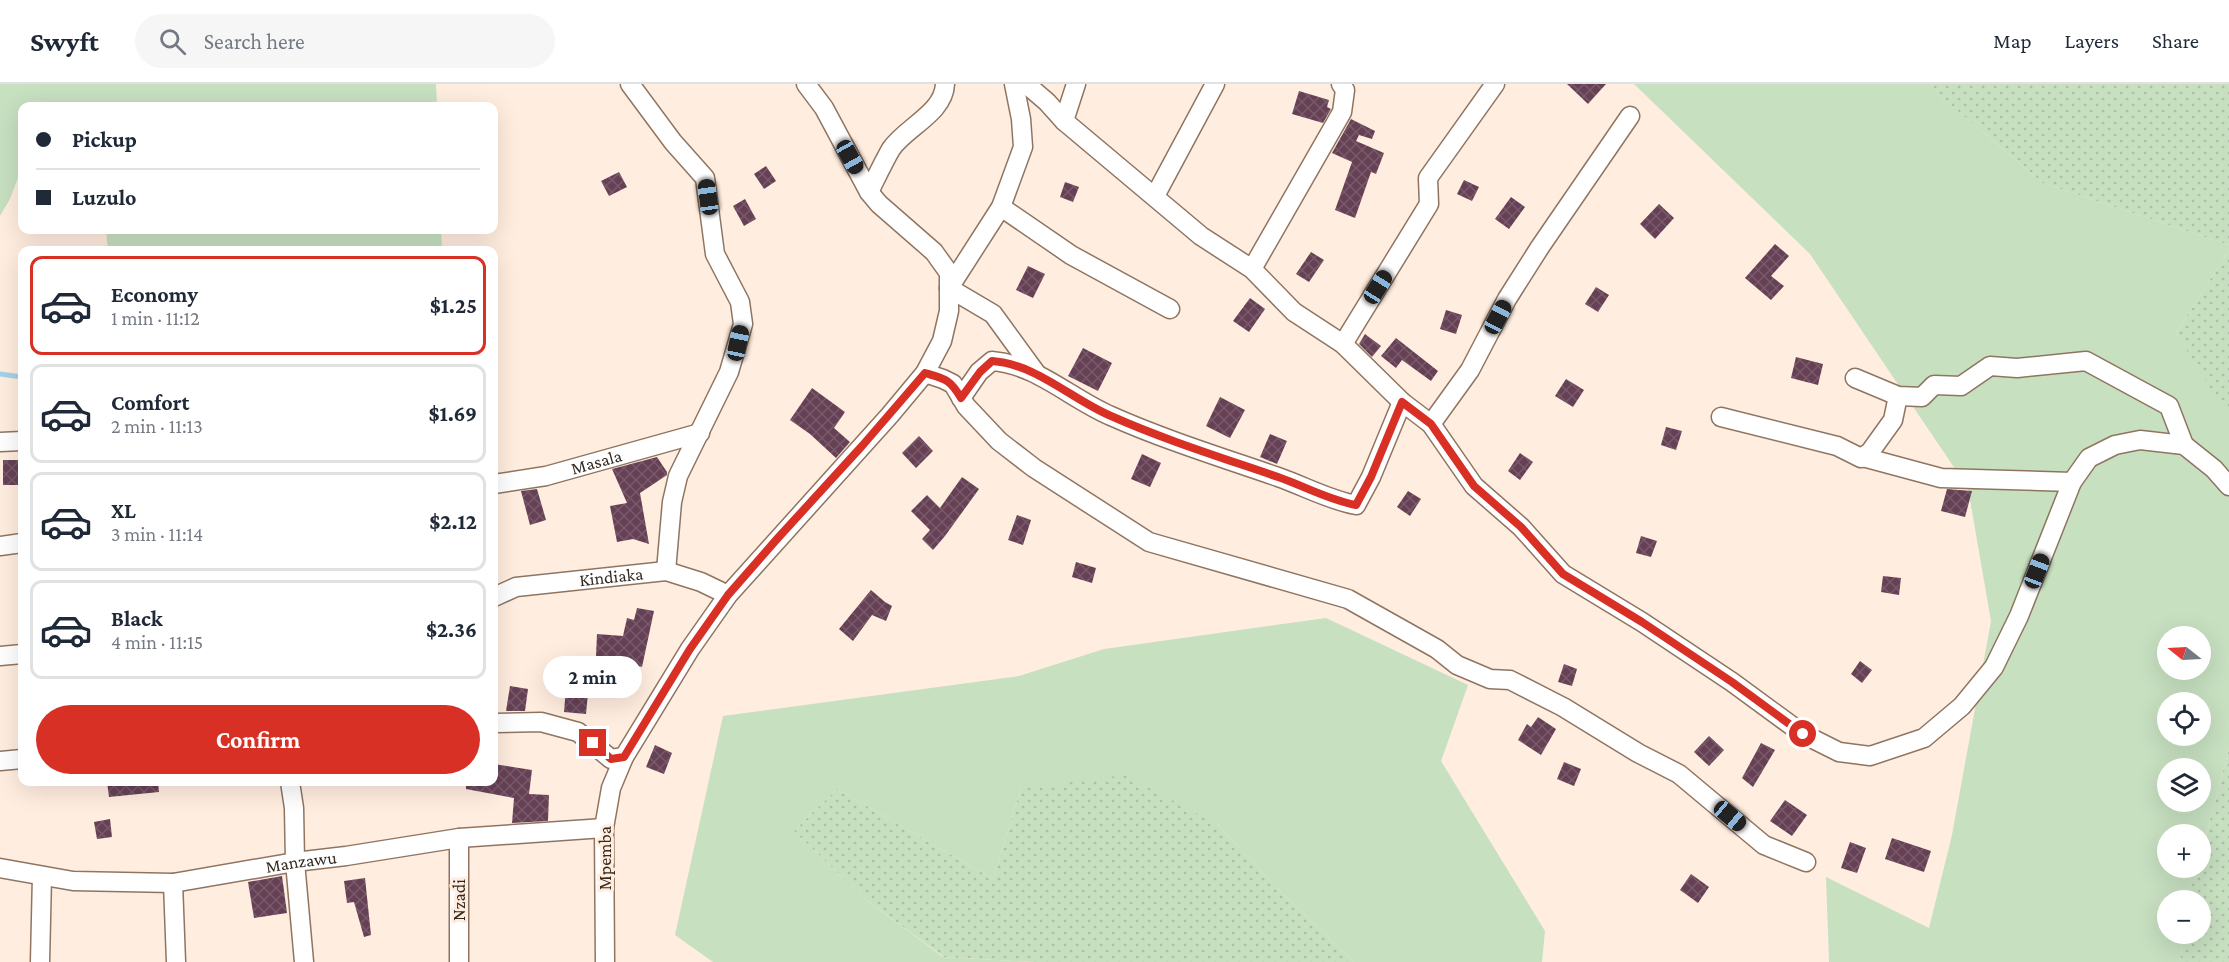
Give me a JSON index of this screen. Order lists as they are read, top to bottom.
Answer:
{
  "streets": {
    "street": [
      "Masala",
      "Kindiaka",
      "Mpemba",
      "Manzawu",
      "Nzadi"
    ]
  },
  "crossings": [
    ["Kindiaka", "Mpemba"],
    ["Mpemba", "Manzawu"],
    ["Manzawu", "Nzadi"]
  ],
  "north": "left",
  "page": {
    "header": "Swyft",
    "search": "Search here",
    "nav": ["Map", "Layers", "Share"],
    "banner": ["Pickup", "Luzulo"],
    "list": [
      {
        "name": "Economy",
        "note": "1 min · 11:12",
        "value": "$1.25"
      },
      {
        "name": "Comfort",
        "note": "2 min · 11:13",
        "value": "$1.69"
      },
      {
        "name": "XL",
        "note": "3 min · 11:14",
        "value": "$2.12"
      },
      {
        "name": "Black",
        "note": "4 min · 11:15",
        "value": "$2.36"
      }
    ],
    "map_buttons": ["+", "−"],
    "bubble": "2 min",
    "buttons": "Confirm"
  }
}
